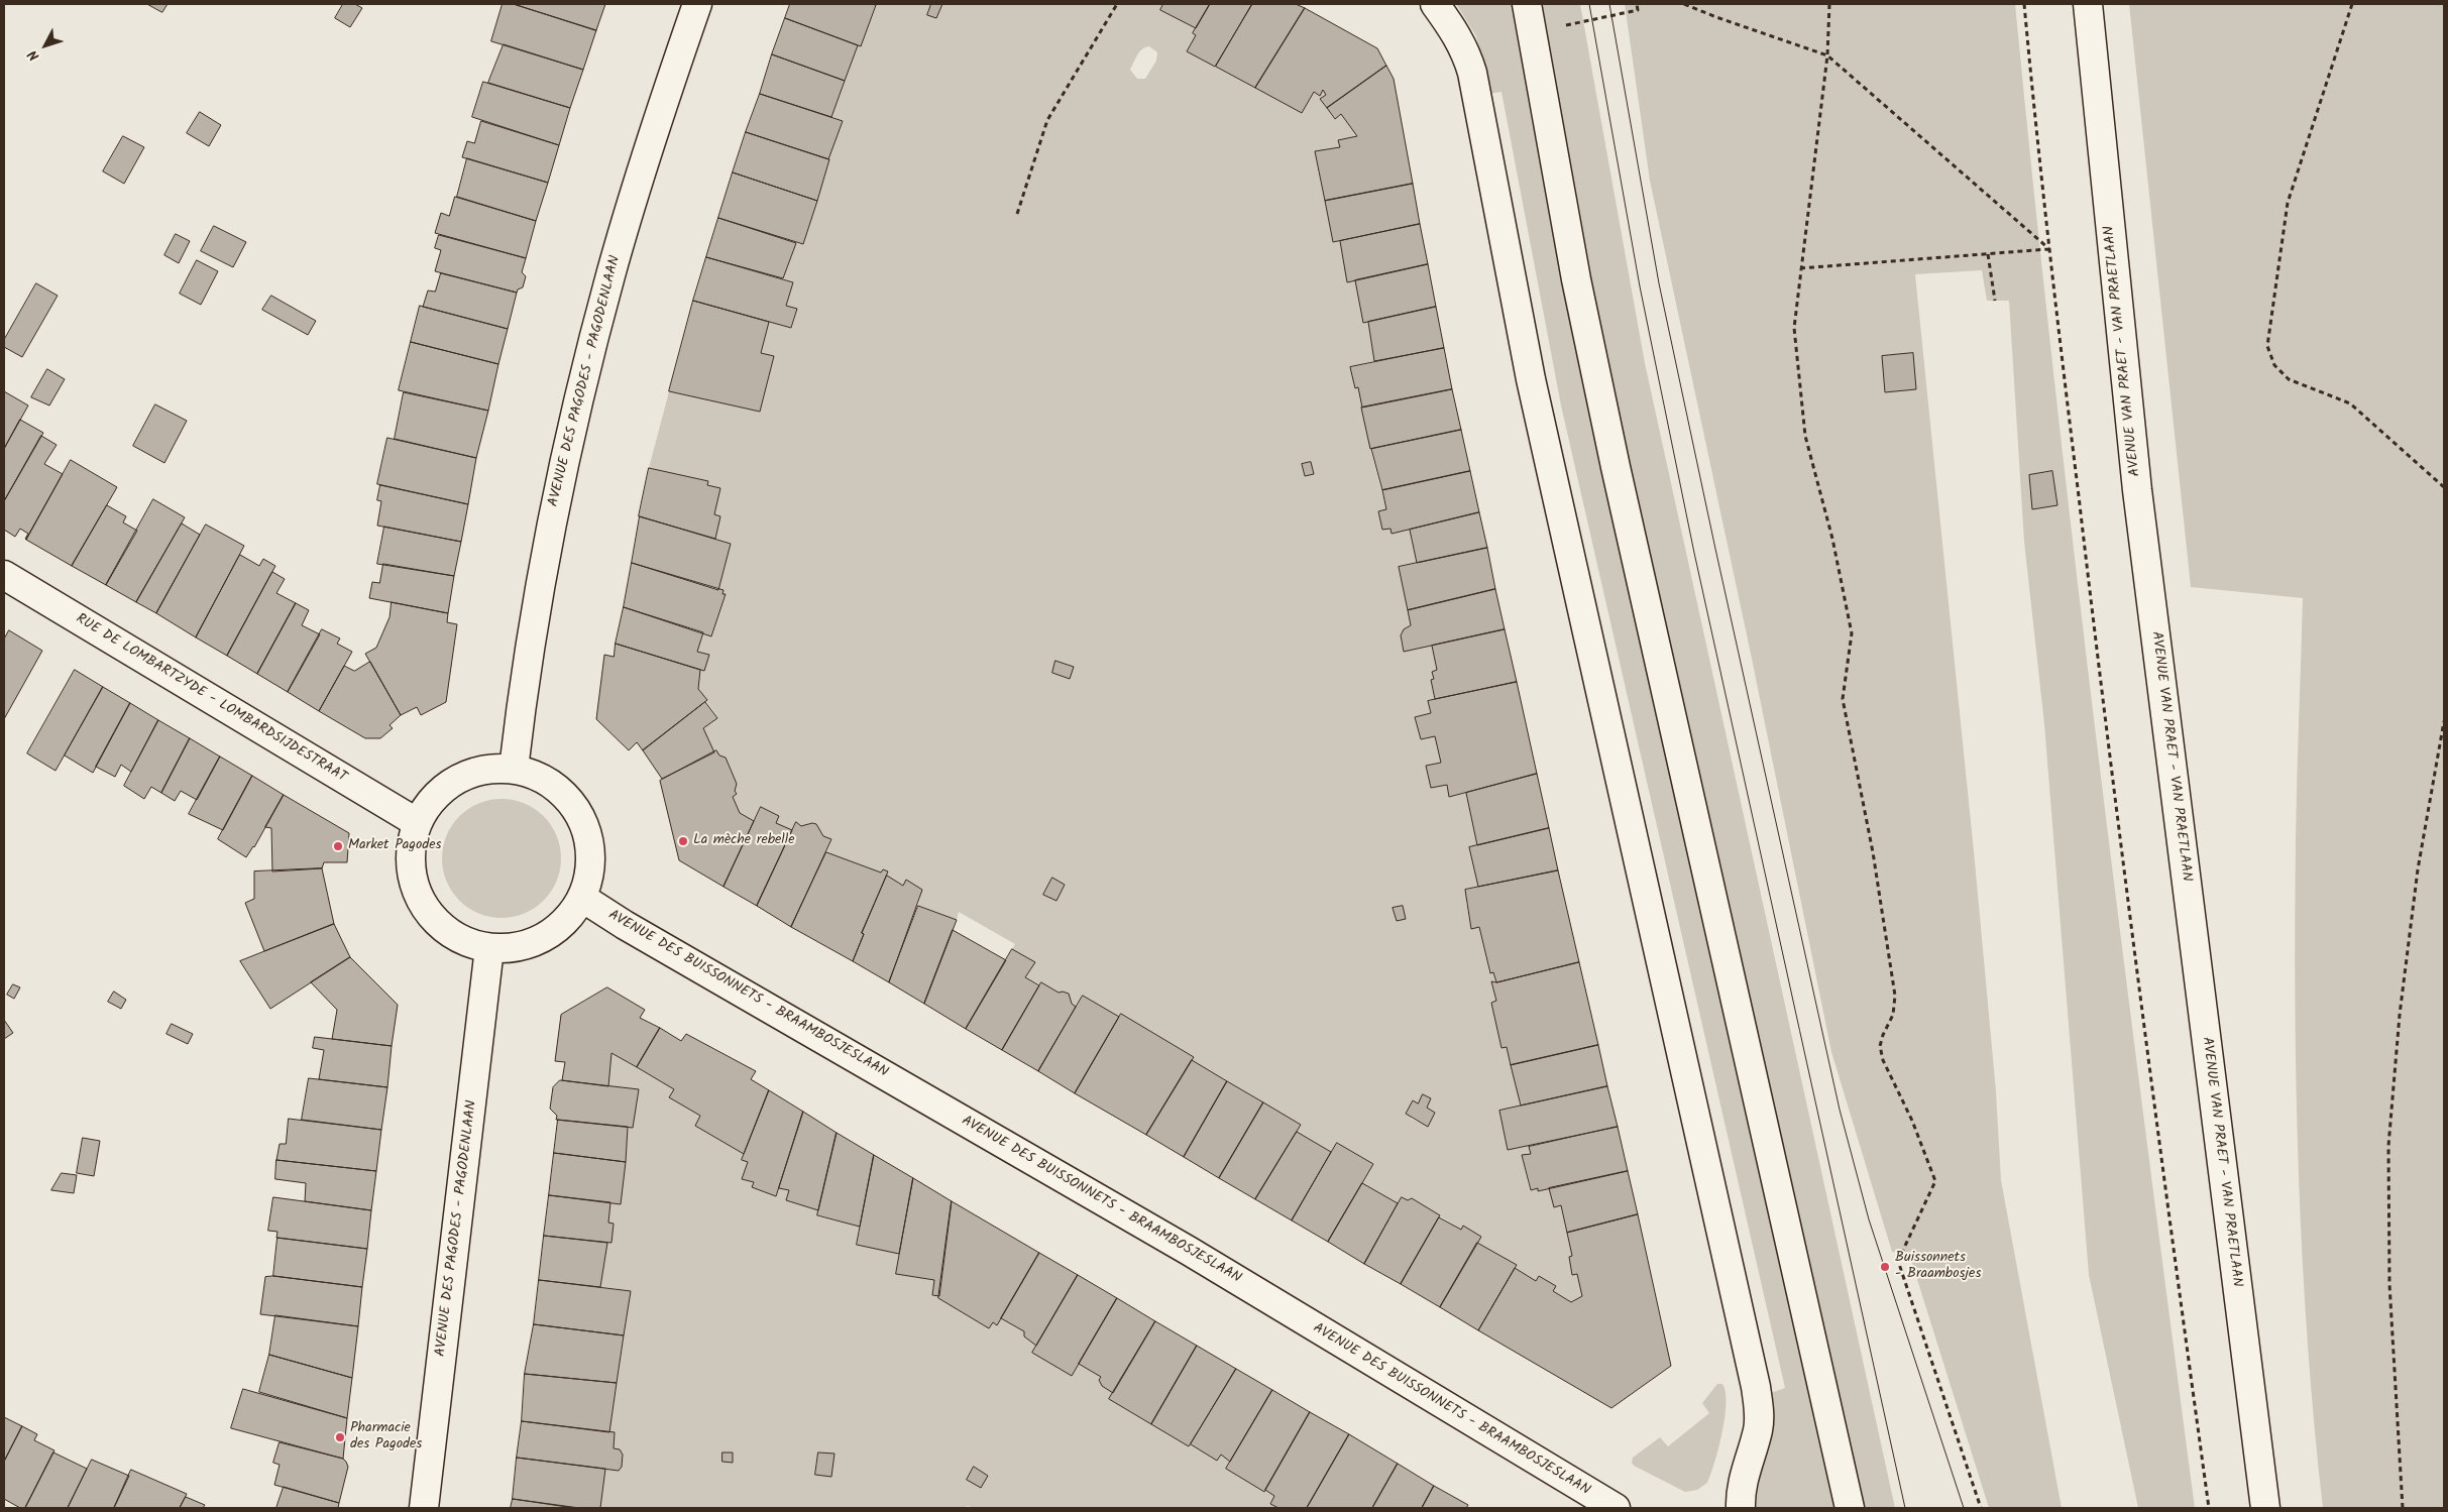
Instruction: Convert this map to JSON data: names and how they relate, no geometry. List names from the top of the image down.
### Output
{
  "streets": {
    "street": [
      "AVENUE VAN PRAET - VAN PRAETLAAN",
      "AVENUE DES PAGODES - PAGODENLAAN",
      "RUE DE LOMBARTZYDE - LOMBARDSIJDESTRAAT",
      "AVENUE DES BUISSONNETS - BRAAMBOSJESLAAN"
    ]
  },
  "places": [
    "La mèche rebelle",
    "Market Pagodes",
    "Buissonnets - Braambosjes",
    "Pharmacie des Pagodes"
  ],
  "north": "bottom left"
}
